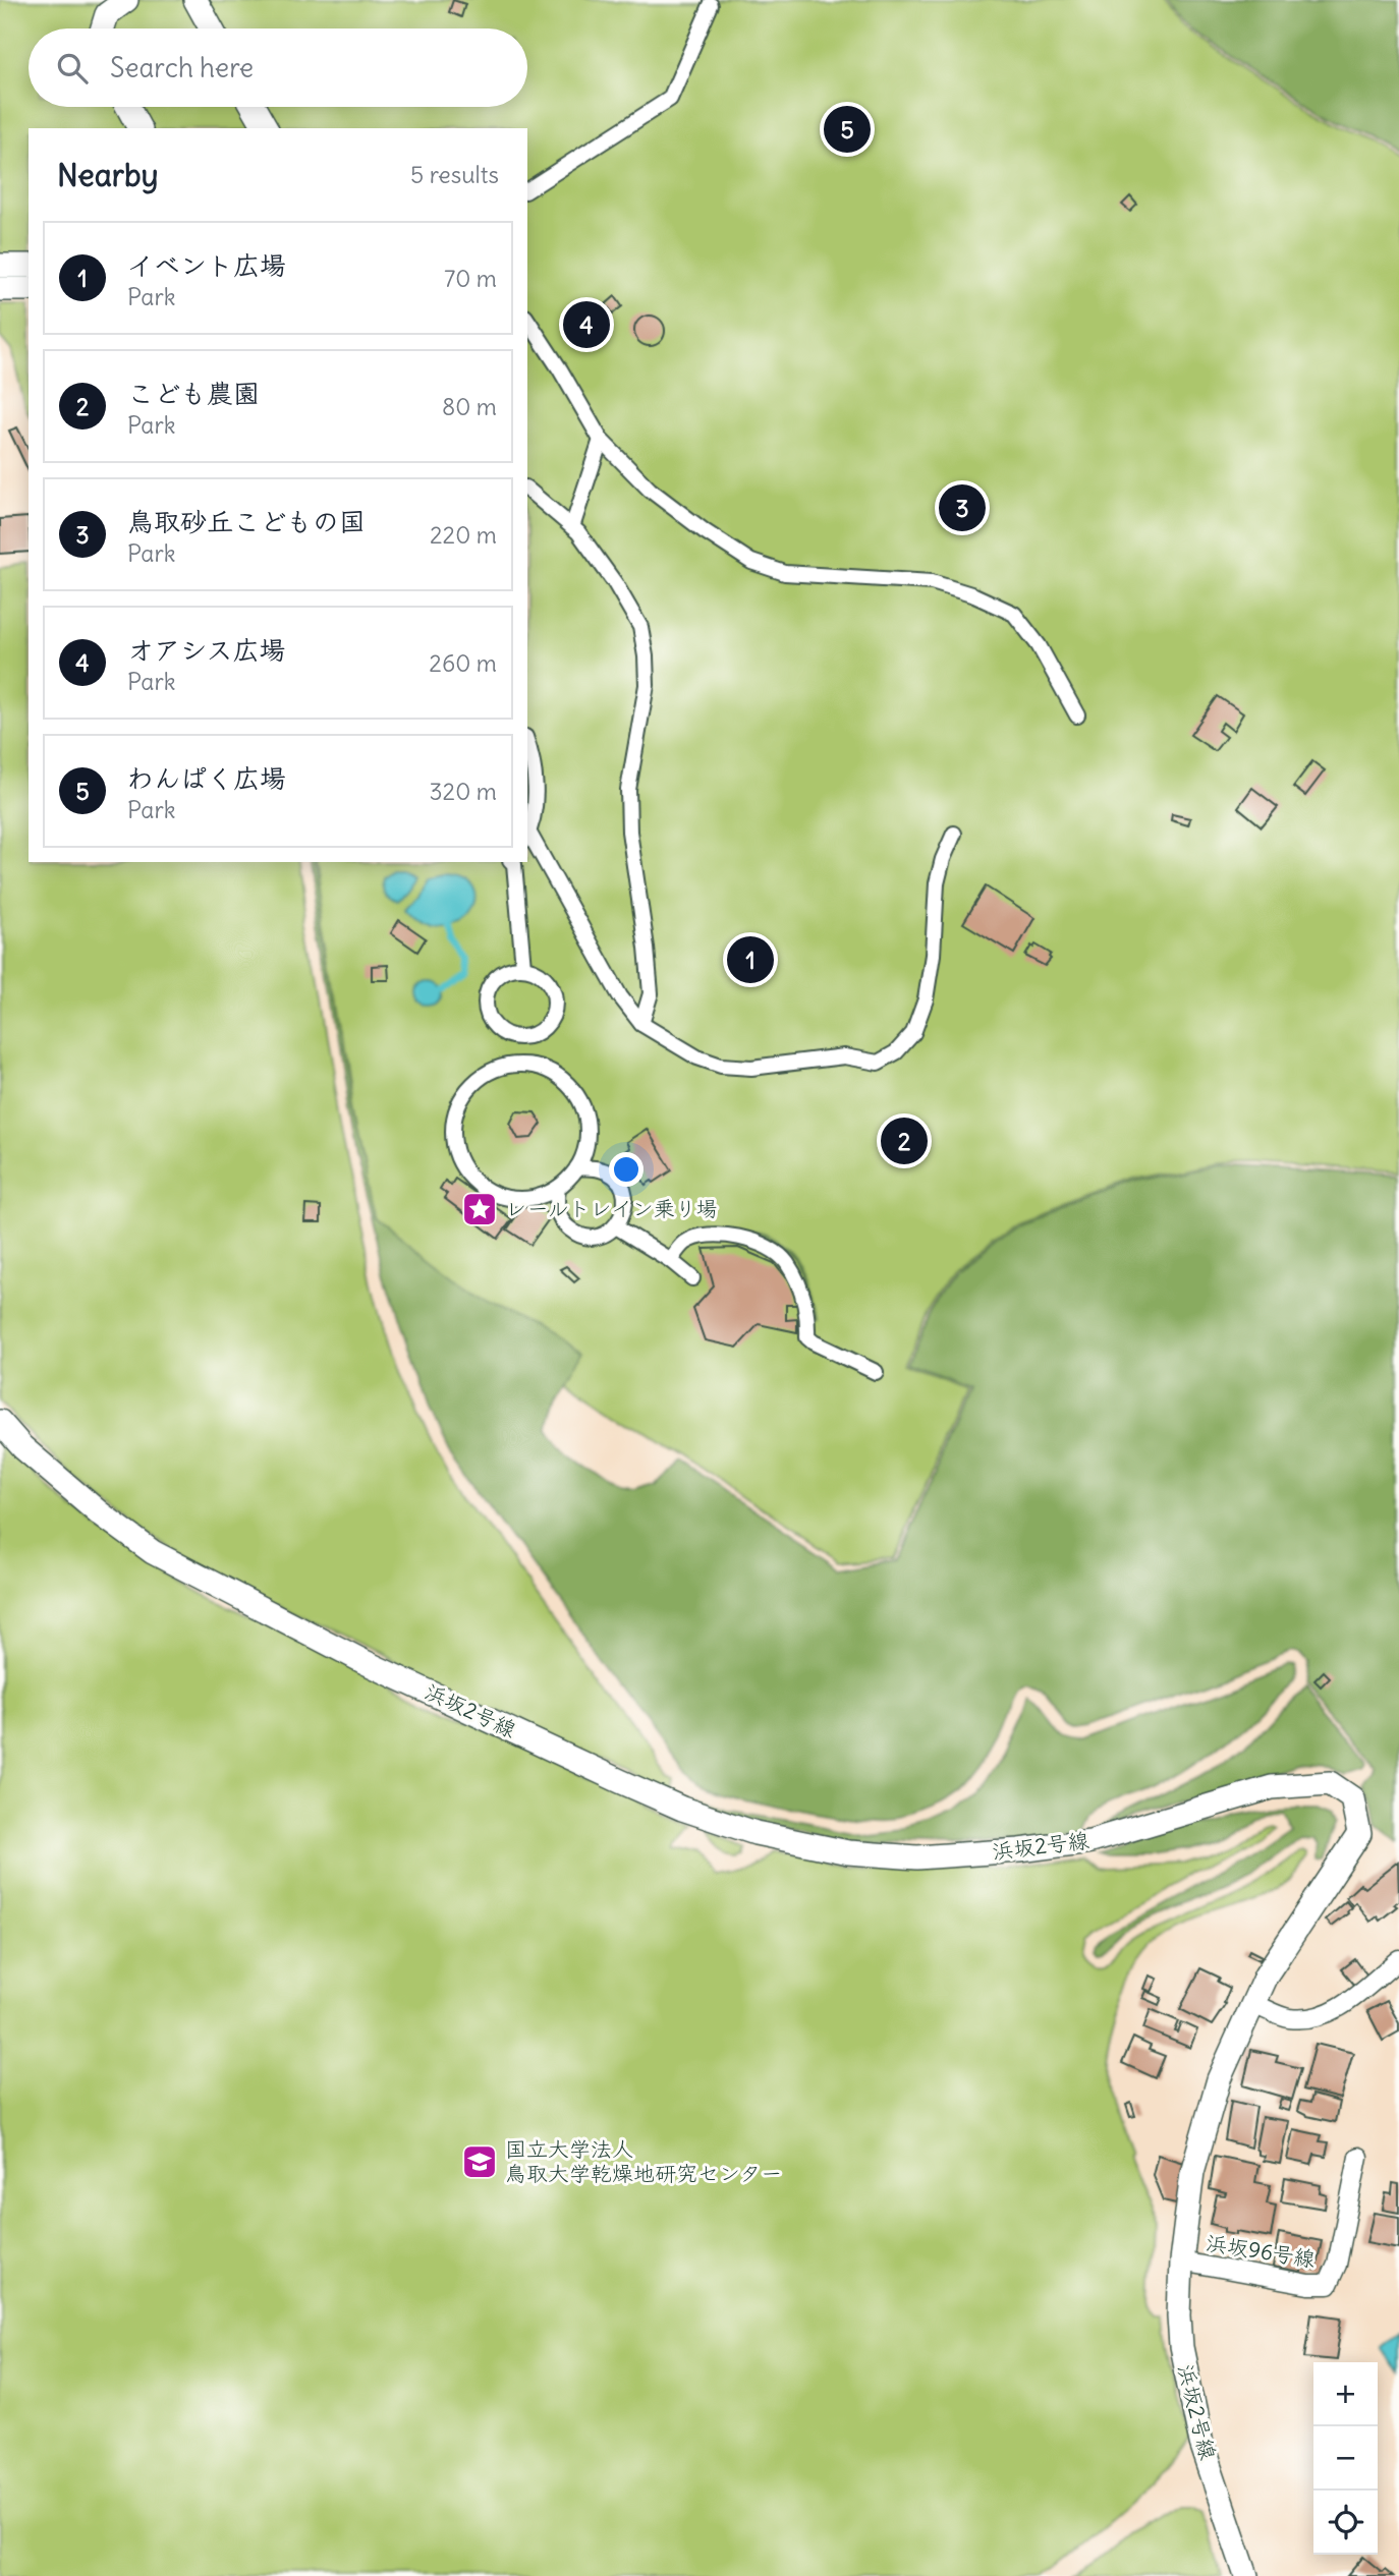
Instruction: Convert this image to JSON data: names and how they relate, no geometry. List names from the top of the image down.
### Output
{
  "streets": {
    "street": ["浜坂2号線", "浜坂96号線"]
  },
  "crossings": [
    ["浜坂2号線", "浜坂96号線"]
  ],
  "places": {
    "place": ["レールトレイン乗り場"],
    "school or university": ["国立大学法人 鳥取大学乾燥地研究センター"]
  },
  "page": {
    "search": "Search here",
    "pins": [
      "5",
      "4",
      "3",
      "1",
      "2"
    ],
    "heading": ["Nearby", "5 results"],
    "list": [
      {
        "mark": "1",
        "name": "イベント広場",
        "note": "Park",
        "value": "70 m"
      },
      {
        "mark": "2",
        "name": "こども農園",
        "note": "Park",
        "value": "80 m"
      },
      {
        "mark": "3",
        "name": "鳥取砂丘こどもの国",
        "note": "Park",
        "value": "220 m"
      },
      {
        "mark": "4",
        "name": "オアシス広場",
        "note": "Park",
        "value": "260 m"
      },
      {
        "mark": "5",
        "name": "わんぱく広場",
        "note": "Park",
        "value": "320 m"
      }
    ],
    "map_buttons": ["+", "−"]
  }
}
